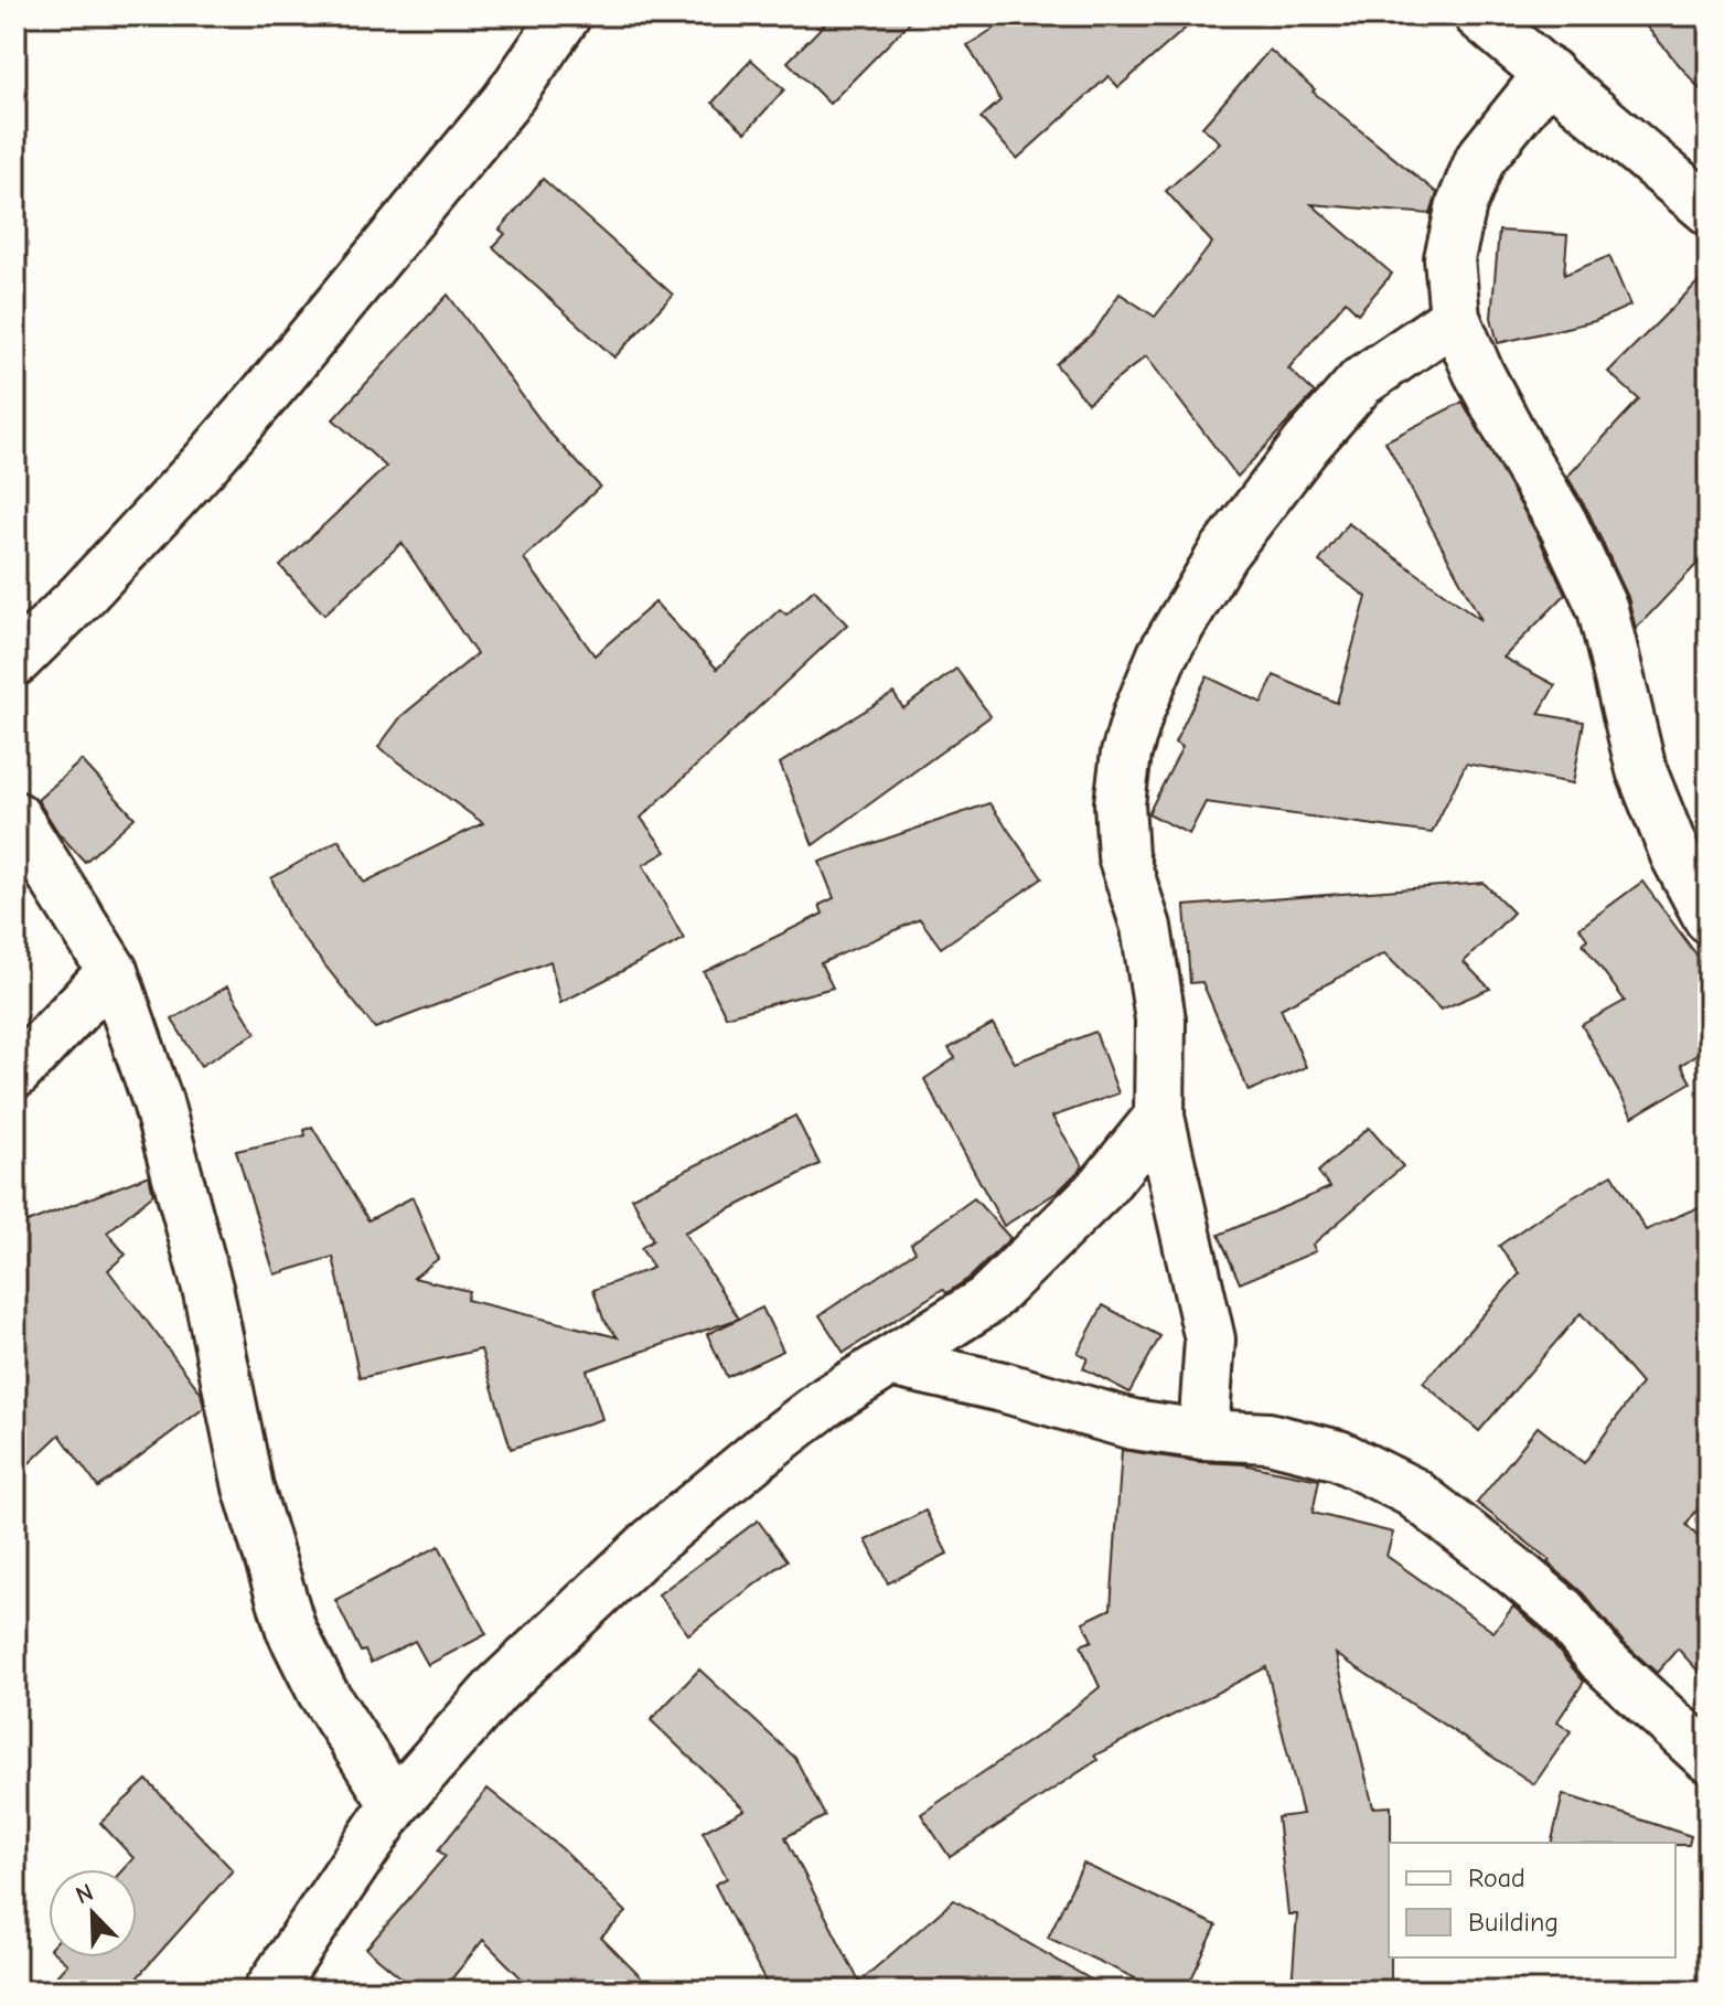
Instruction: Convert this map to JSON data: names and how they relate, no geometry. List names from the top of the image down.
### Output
{
  "legend": ["Road", "Building"],
  "north": "top left"
}
